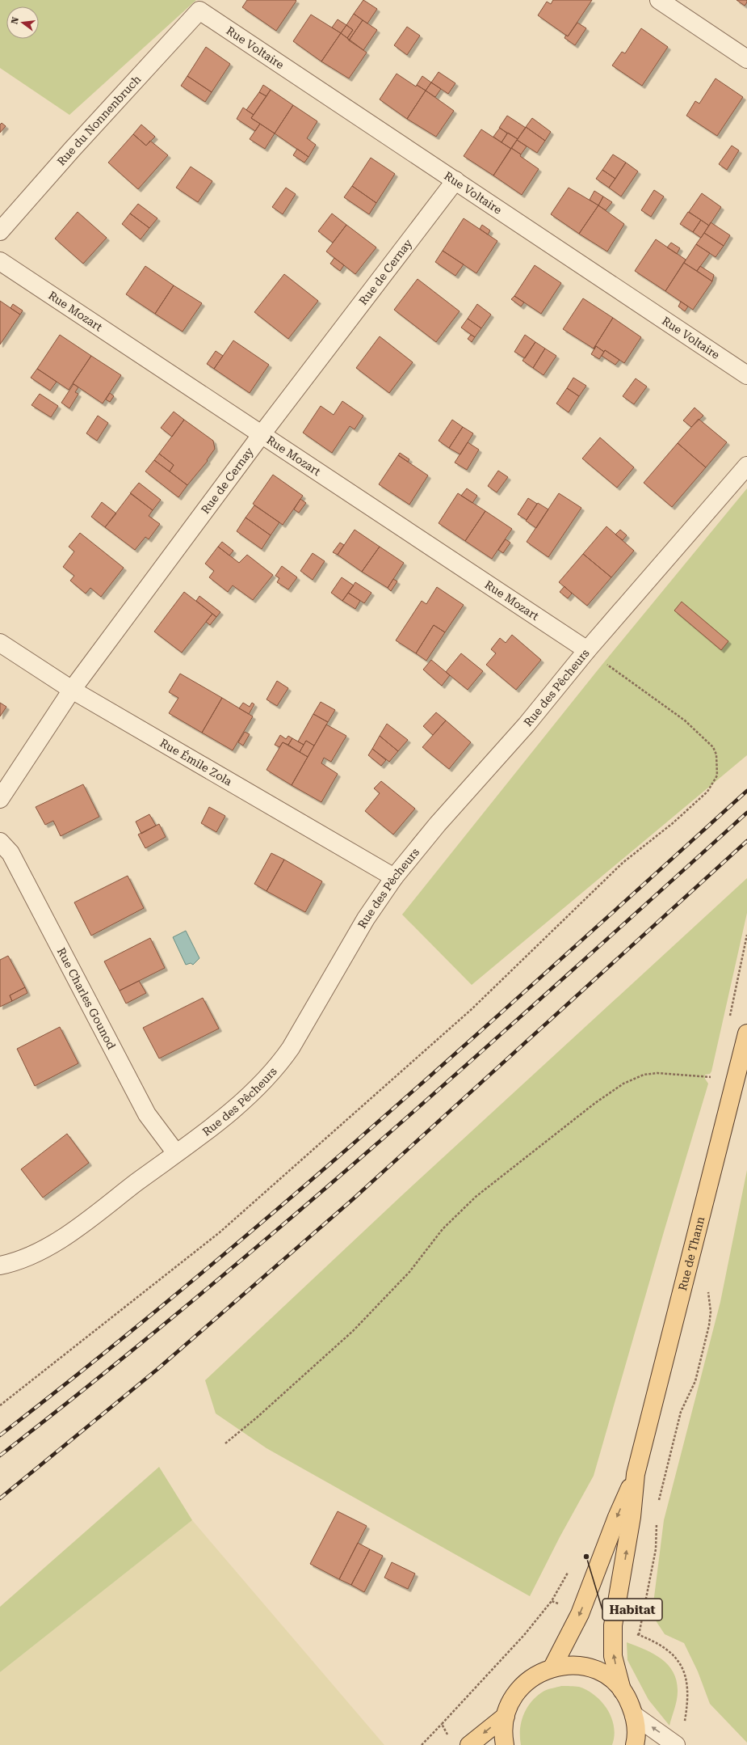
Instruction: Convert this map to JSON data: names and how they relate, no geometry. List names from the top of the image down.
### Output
{
  "streets": {
    "main road": ["Rue de Thann"],
    "street": [
      "Rue Voltaire",
      "Rue du Nonnenbruch",
      "Rue de Cernay",
      "Rue Mozart",
      "Rue des Pêcheurs",
      "Rue Émile Zola",
      "Rue Charles Gounod"
    ]
  },
  "crossings": [
    ["Rue Voltaire", "Rue du Nonnenbruch"],
    ["Rue Voltaire", "Rue de Cernay"],
    ["Rue de Cernay", "Rue Mozart"],
    ["Rue de Cernay", "Rue Émile Zola"],
    ["Rue Mozart", "Rue des Pêcheurs"],
    ["Rue des Pêcheurs", "Rue Émile Zola"],
    ["Rue des Pêcheurs", "Rue Charles Gounod"]
  ],
  "places": ["Habitat"],
  "north": "left"
}
